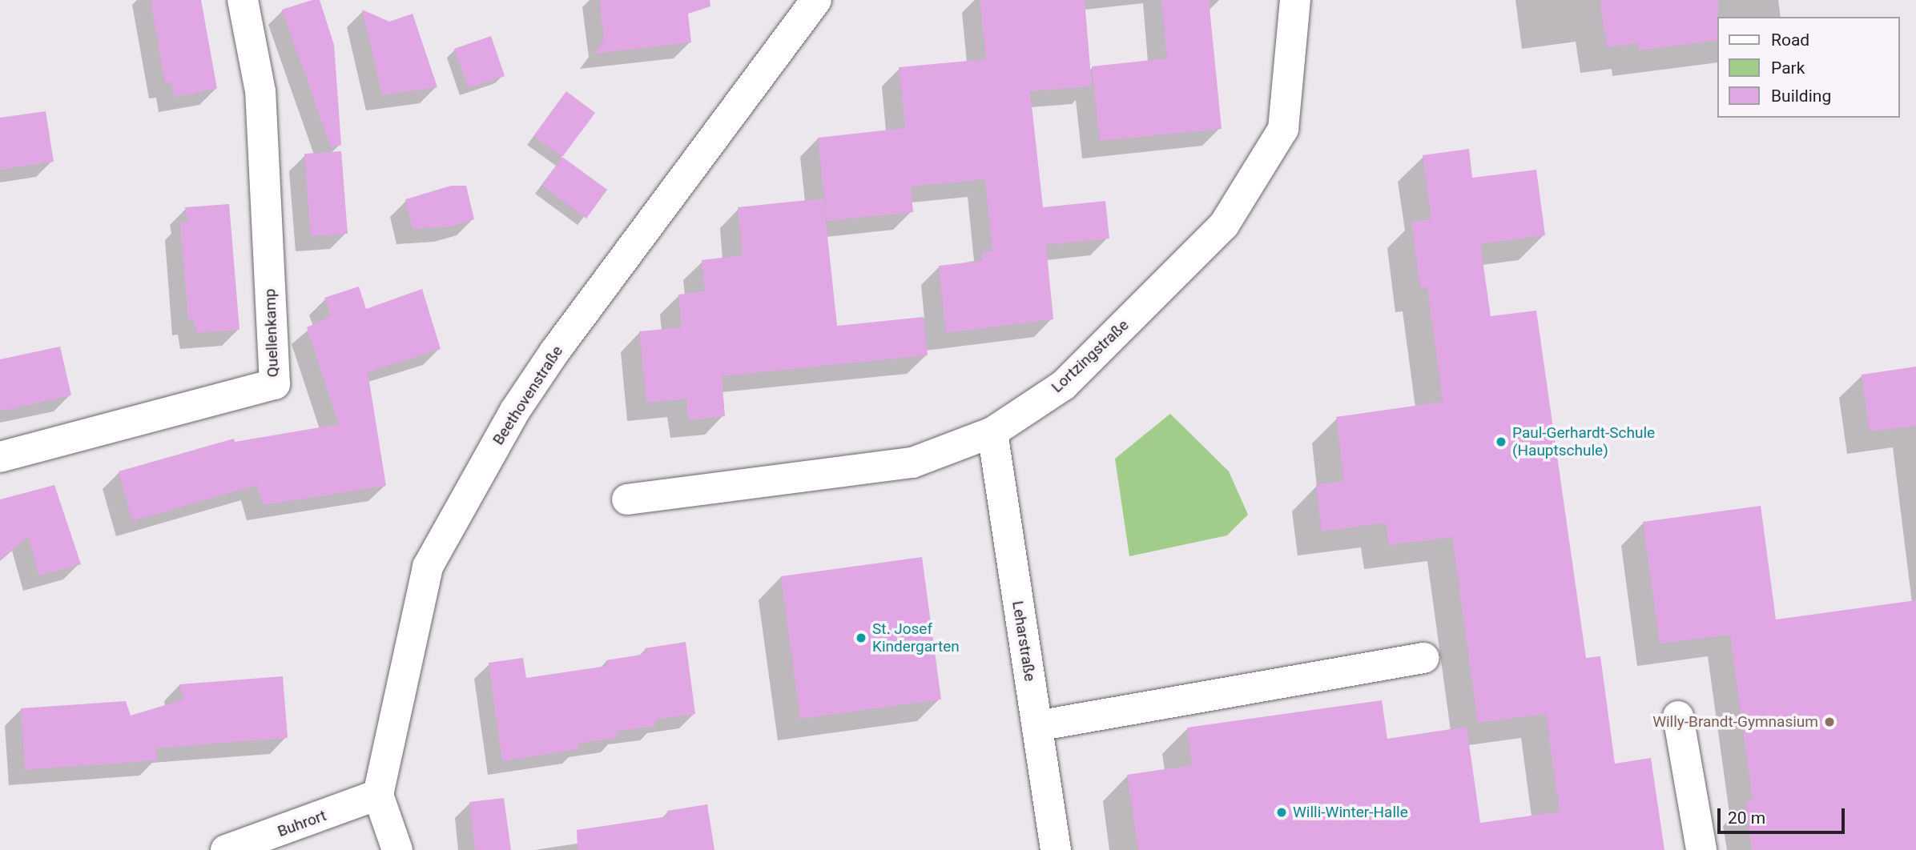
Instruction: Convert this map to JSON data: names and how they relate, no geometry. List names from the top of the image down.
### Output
{
  "streets": {
    "street": [
      "Quellenkamp",
      "Lortzingstraße",
      "Beethovenstraße",
      "Leharstraße",
      "Buhrort"
    ]
  },
  "crossings": [
    ["Lortzingstraße", "Leharstraße"],
    ["Beethovenstraße", "Buhrort"]
  ],
  "places": [
    "Paul-Gerhardt-Schule (Hauptschule)",
    "St. Josef Kindergarten",
    "Willy-Brandt-Gymnasium",
    "Willi-Winter-Halle"
  ],
  "legend": ["Road", "Park", "Building"],
  "scale_bar": "20 m"
}
